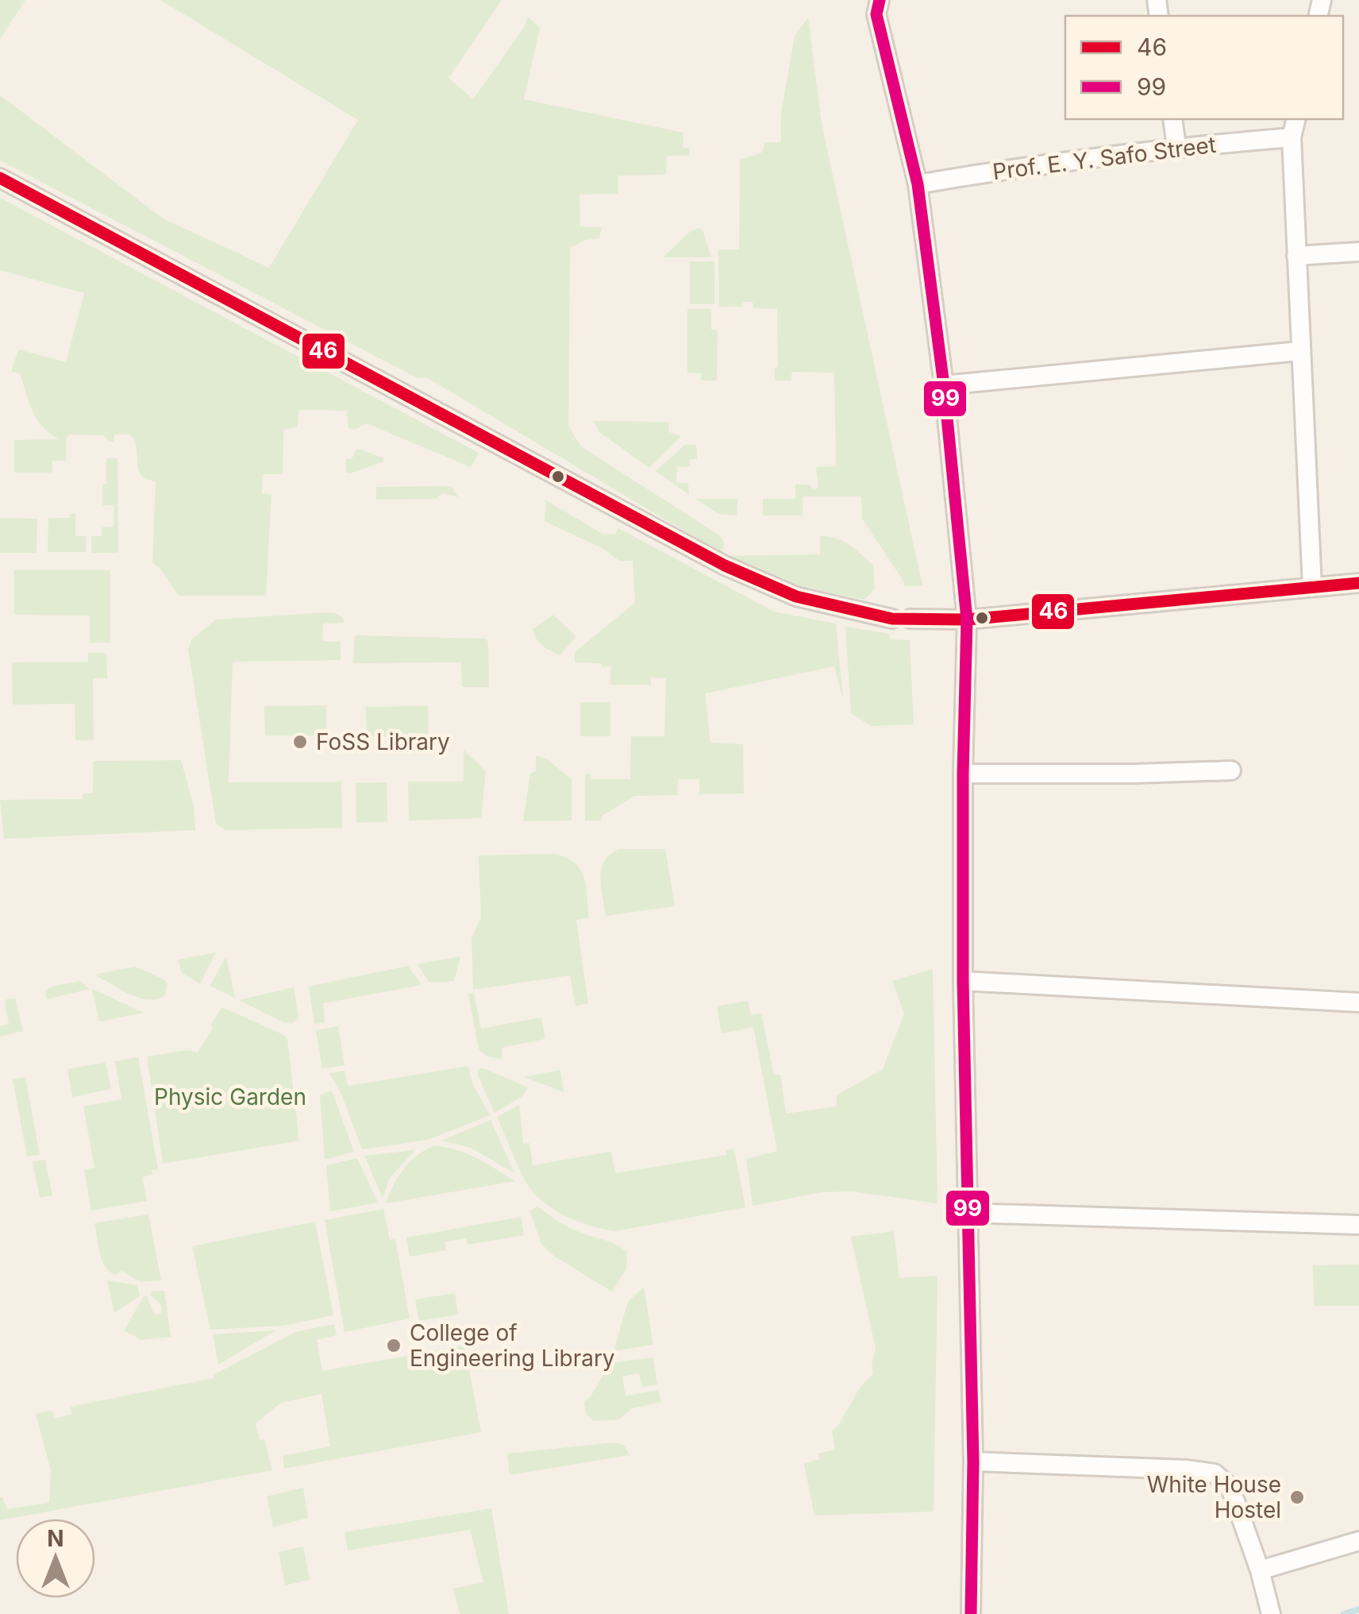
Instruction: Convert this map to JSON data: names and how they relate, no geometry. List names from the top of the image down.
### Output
{
  "streets": {
    "street": ["Prof. E. Y. Safo Street"]
  },
  "parks": ["Physic Garden"],
  "places": ["FoSS Library", "College of Engineering Library", "White House Hostel"],
  "lines": ["transit line 99", "transit line 46"],
  "legend": ["46", "99"],
  "north": "top"
}
